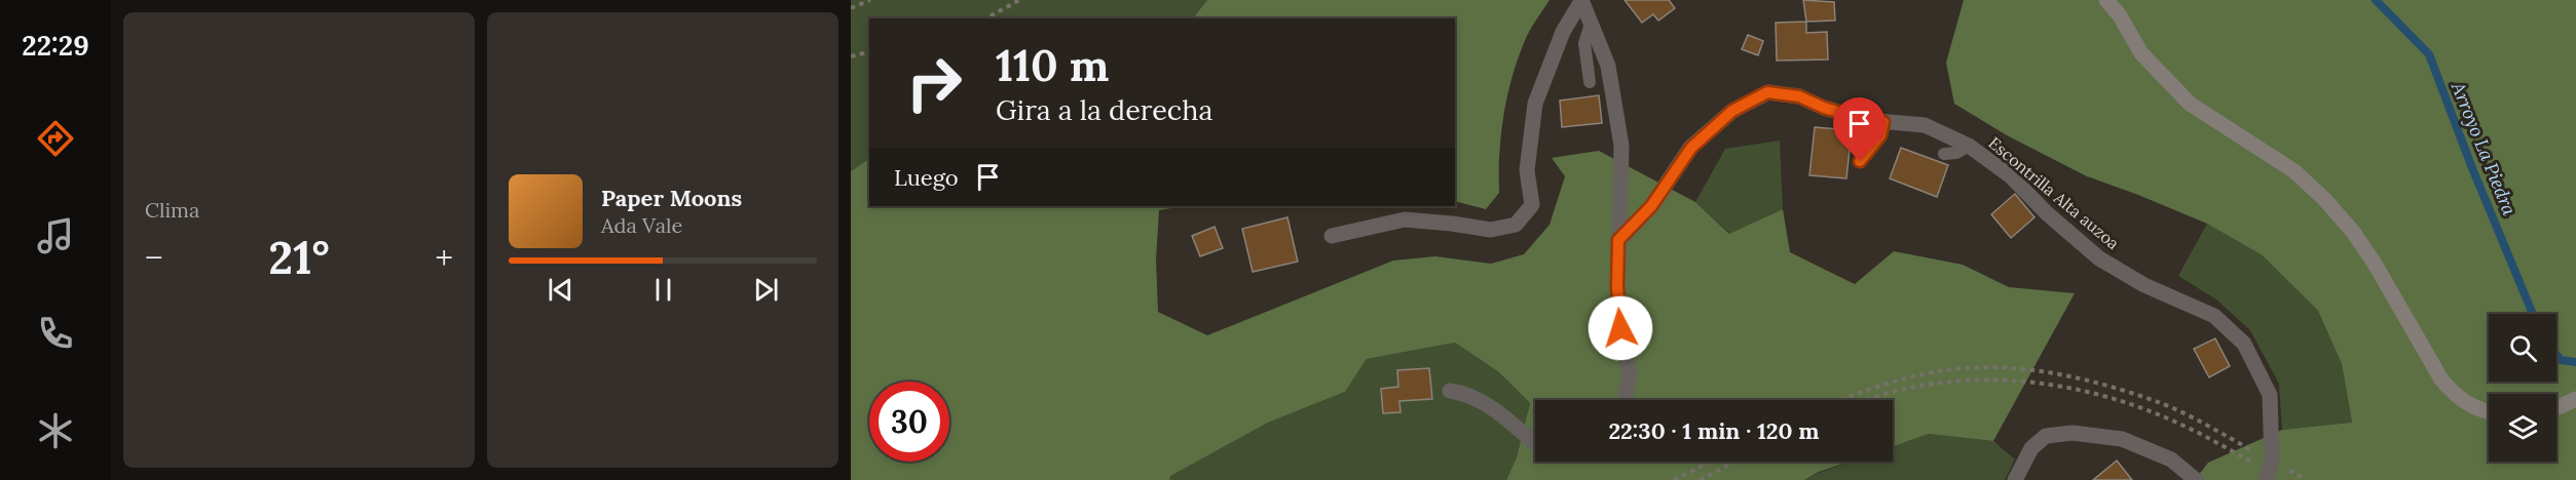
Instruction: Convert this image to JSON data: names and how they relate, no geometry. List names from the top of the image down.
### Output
{
  "streets": {
    "street": ["Escontrilla Alta auzoa"]
  },
  "water": ["Arroyo La Piedra"],
  "page": {
    "tabs": "22:29",
    "tile": "Clima",
    "turn": ["110 m", "Gira a la derecha"],
    "then": "Luego",
    "song": ["Paper Moons", "Ada Vale"],
    "heat": ["−", "21°", "+"],
    "limit": "30",
    "trip": "22:30 · 1 min · 120 m"
  }
}
